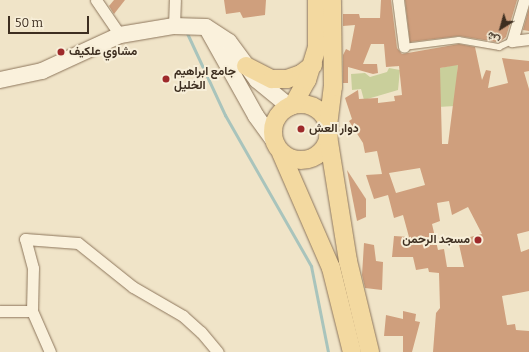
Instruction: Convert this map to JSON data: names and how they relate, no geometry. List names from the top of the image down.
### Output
{
  "places": [
    "مشاوي علكيف",
    "جامع ابراهيم الخليل",
    "دوار العش",
    "مسجد الرحمن"
  ],
  "scale_bar": "50 m",
  "north": "bottom left"
}
